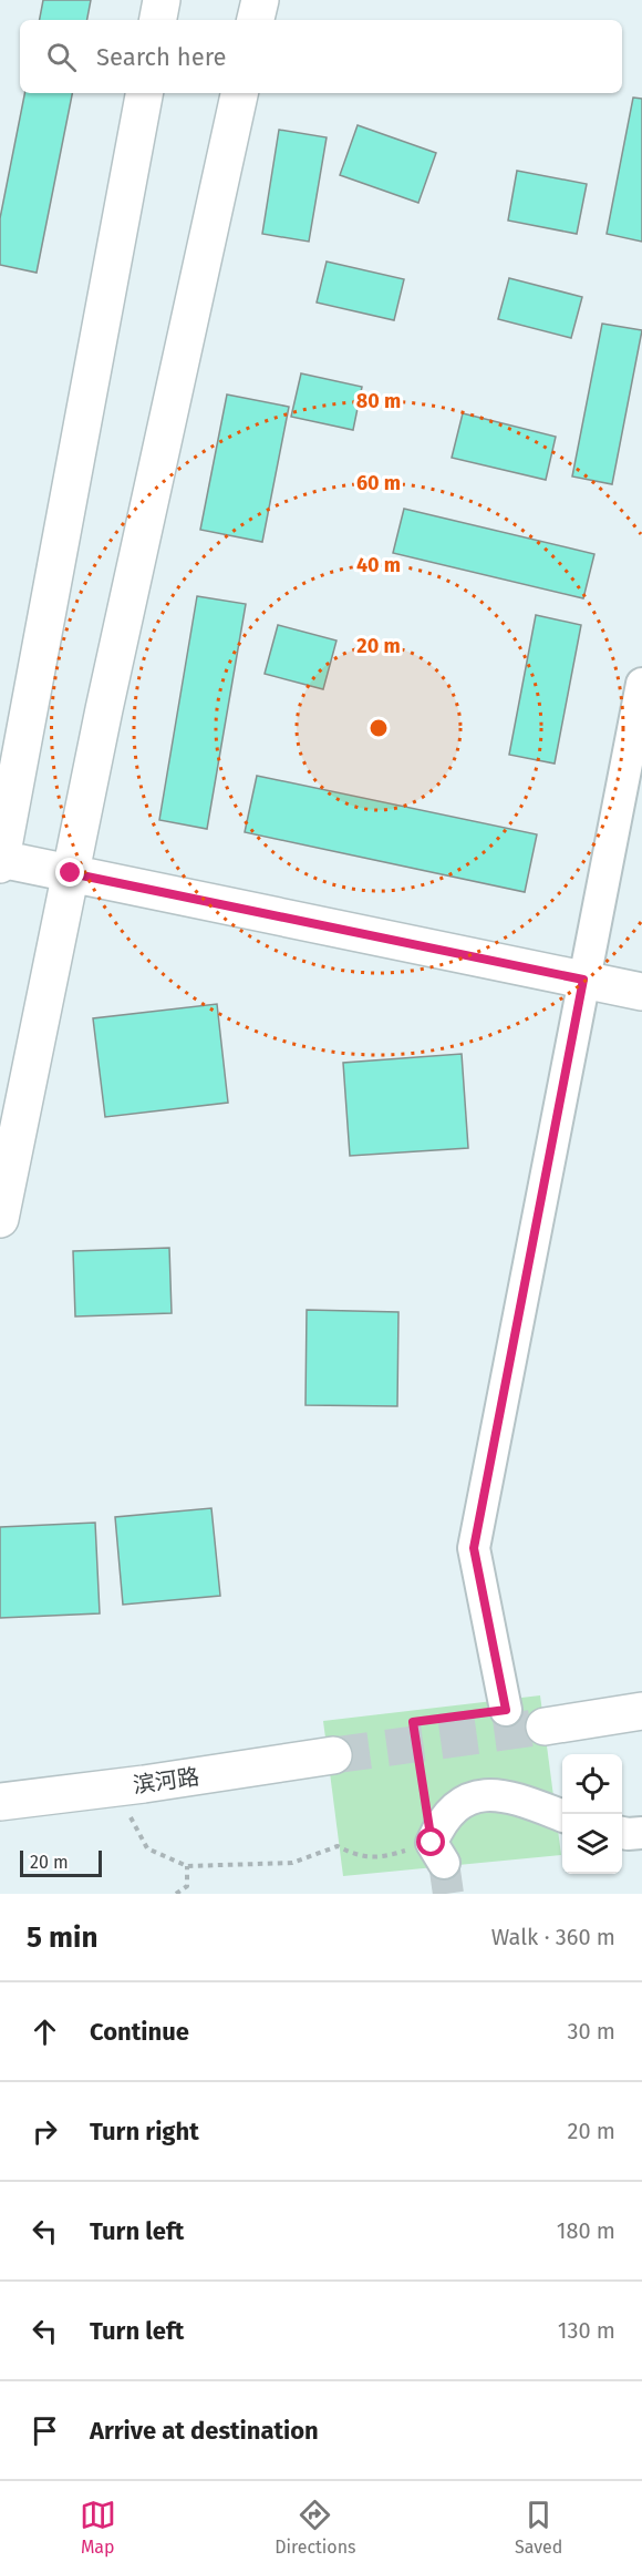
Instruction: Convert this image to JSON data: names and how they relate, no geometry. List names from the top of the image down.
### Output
{
  "streets": {
    "street": ["滨河路"]
  },
  "scale_bar": "20 m",
  "page": {
    "search": "Search here",
    "scale": "20 m",
    "heading": ["5 min", "Walk · 360 m"],
    "list": [
      ["Continue", "30 m"],
      ["Turn right", "20 m"],
      ["Turn left", "180 m"],
      ["Turn left", "130 m"],
      "Arrive at destination"
    ],
    "nav": ["Map", "Directions", "Saved"]
  },
  "rings": [
    "80 m",
    "60 m",
    "40 m",
    "20 m"
  ]
}
